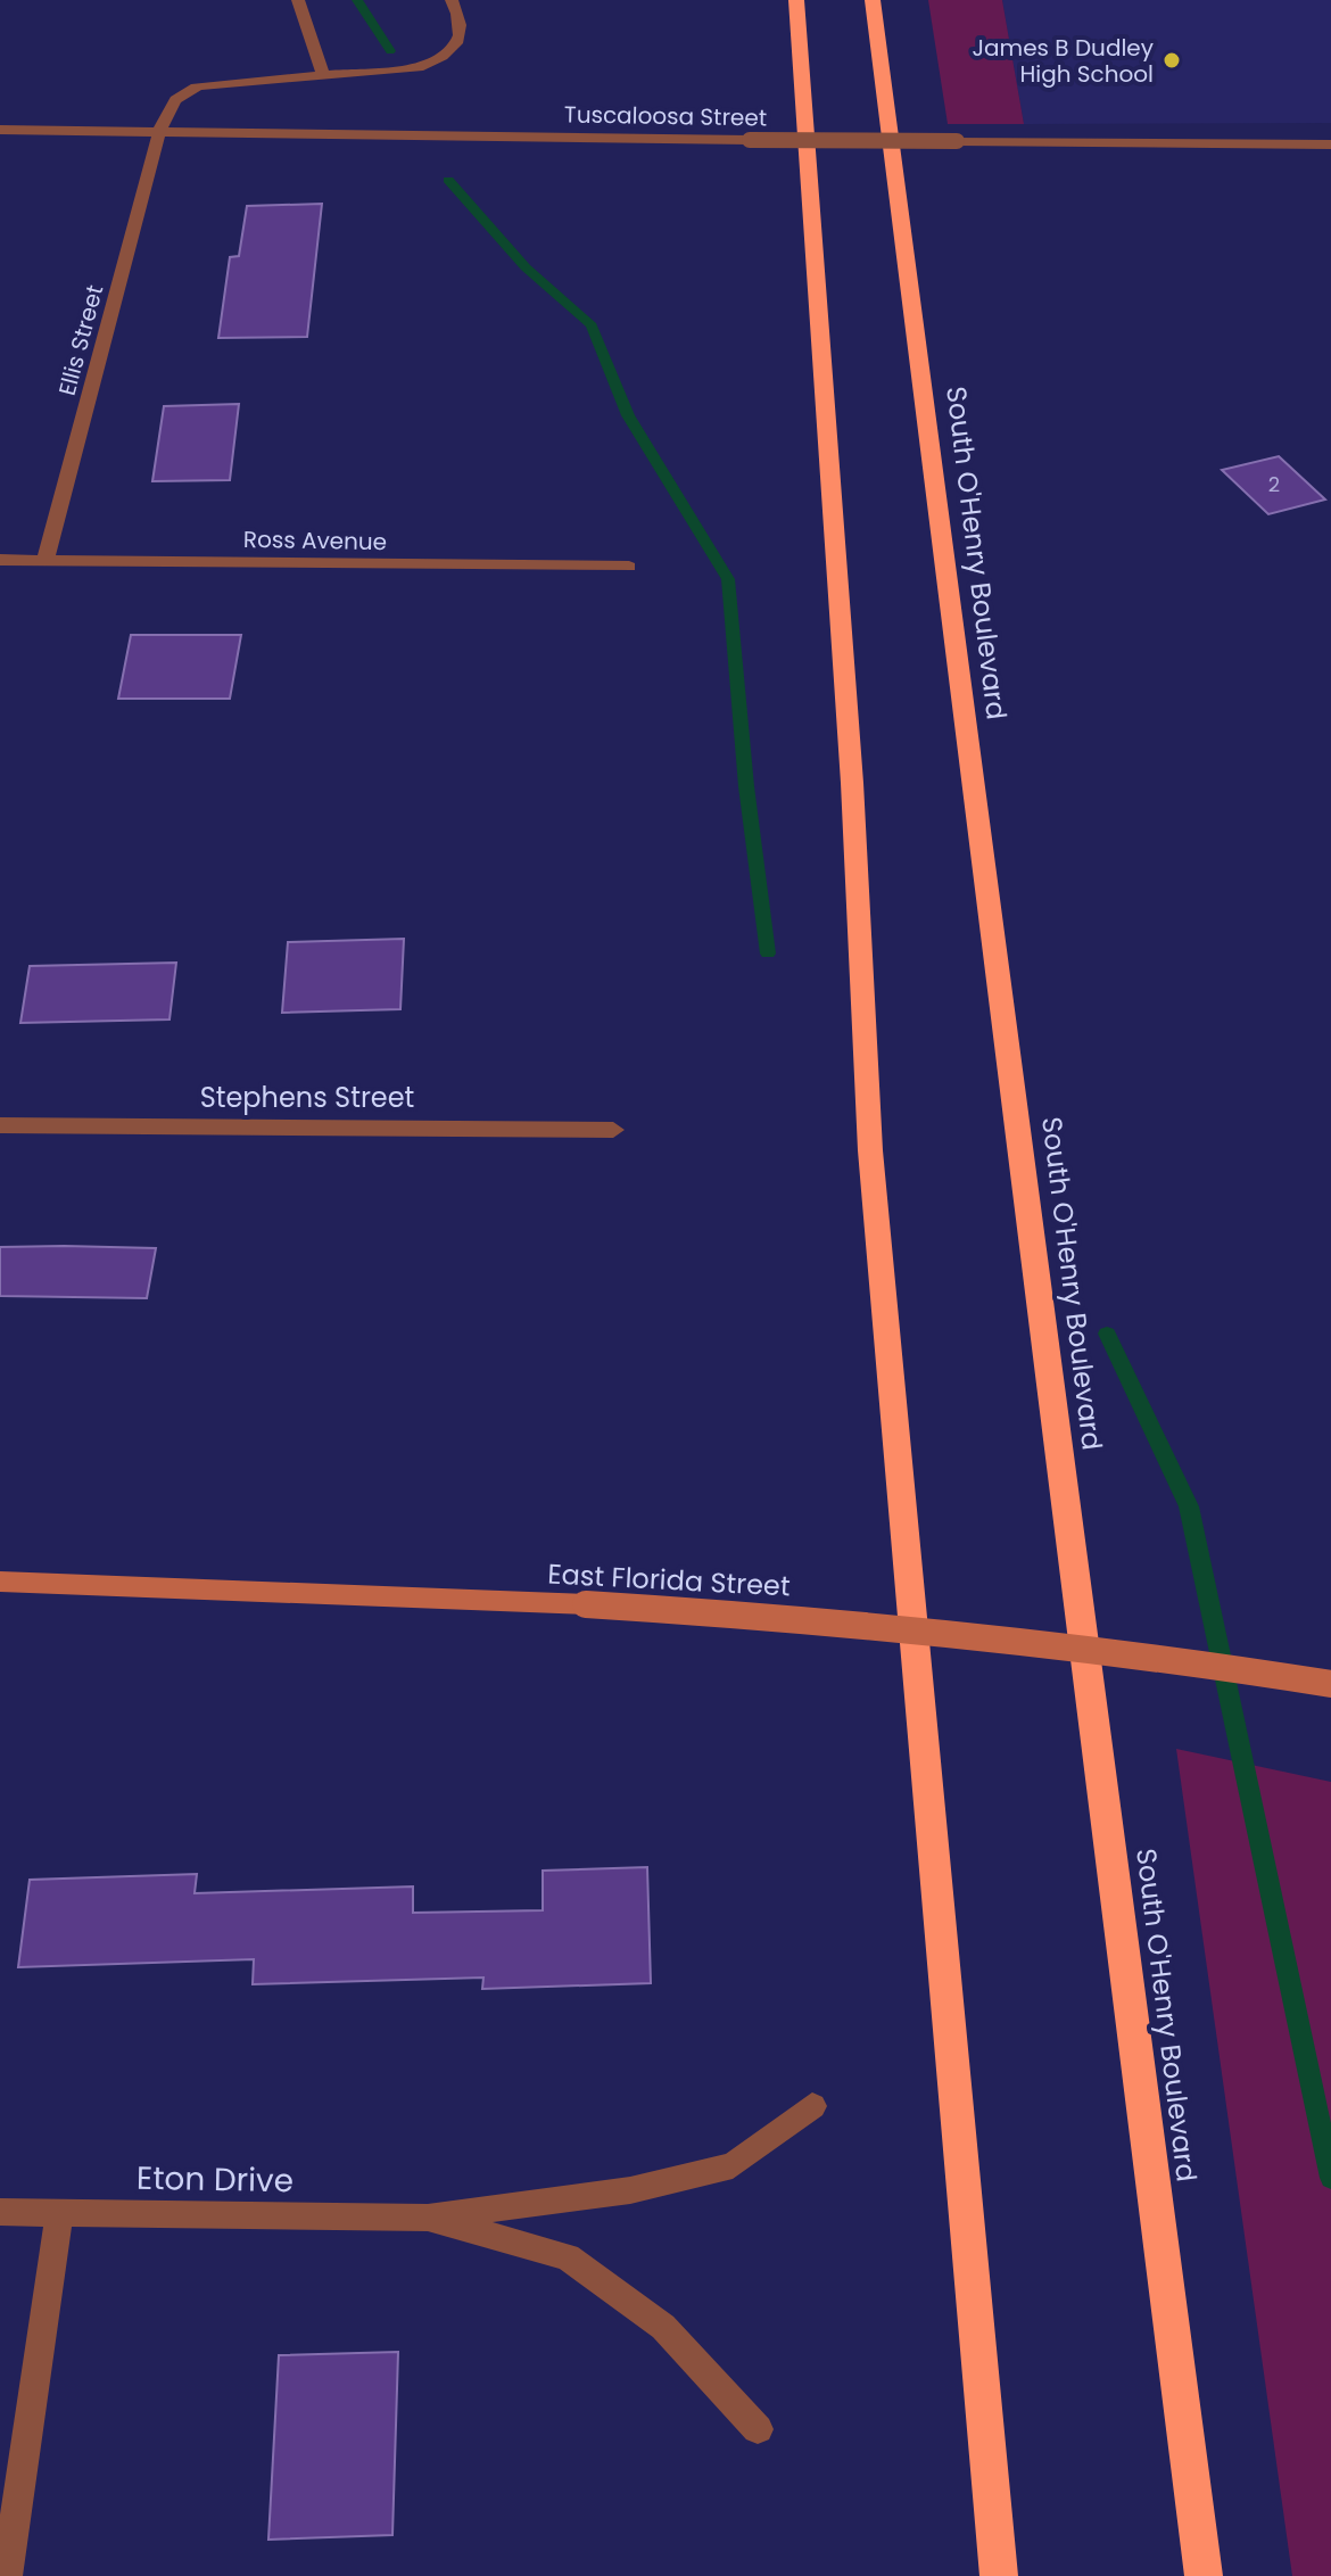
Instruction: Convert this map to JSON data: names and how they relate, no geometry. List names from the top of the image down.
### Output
{
  "streets": {
    "highway": ["South O'Henry Boulevard"],
    "main road": ["East Florida Street"],
    "street": [
      "Tuscaloosa Street",
      "Ellis Street",
      "Ross Avenue",
      "Stephens Street",
      "Eton Drive"
    ]
  },
  "crossings": [
    ["Tuscaloosa Street", "Ellis Street"],
    ["Ellis Street", "Ross Avenue"]
  ],
  "places": ["James B Dudley High School"],
  "house_numbers": ["2"]
}
